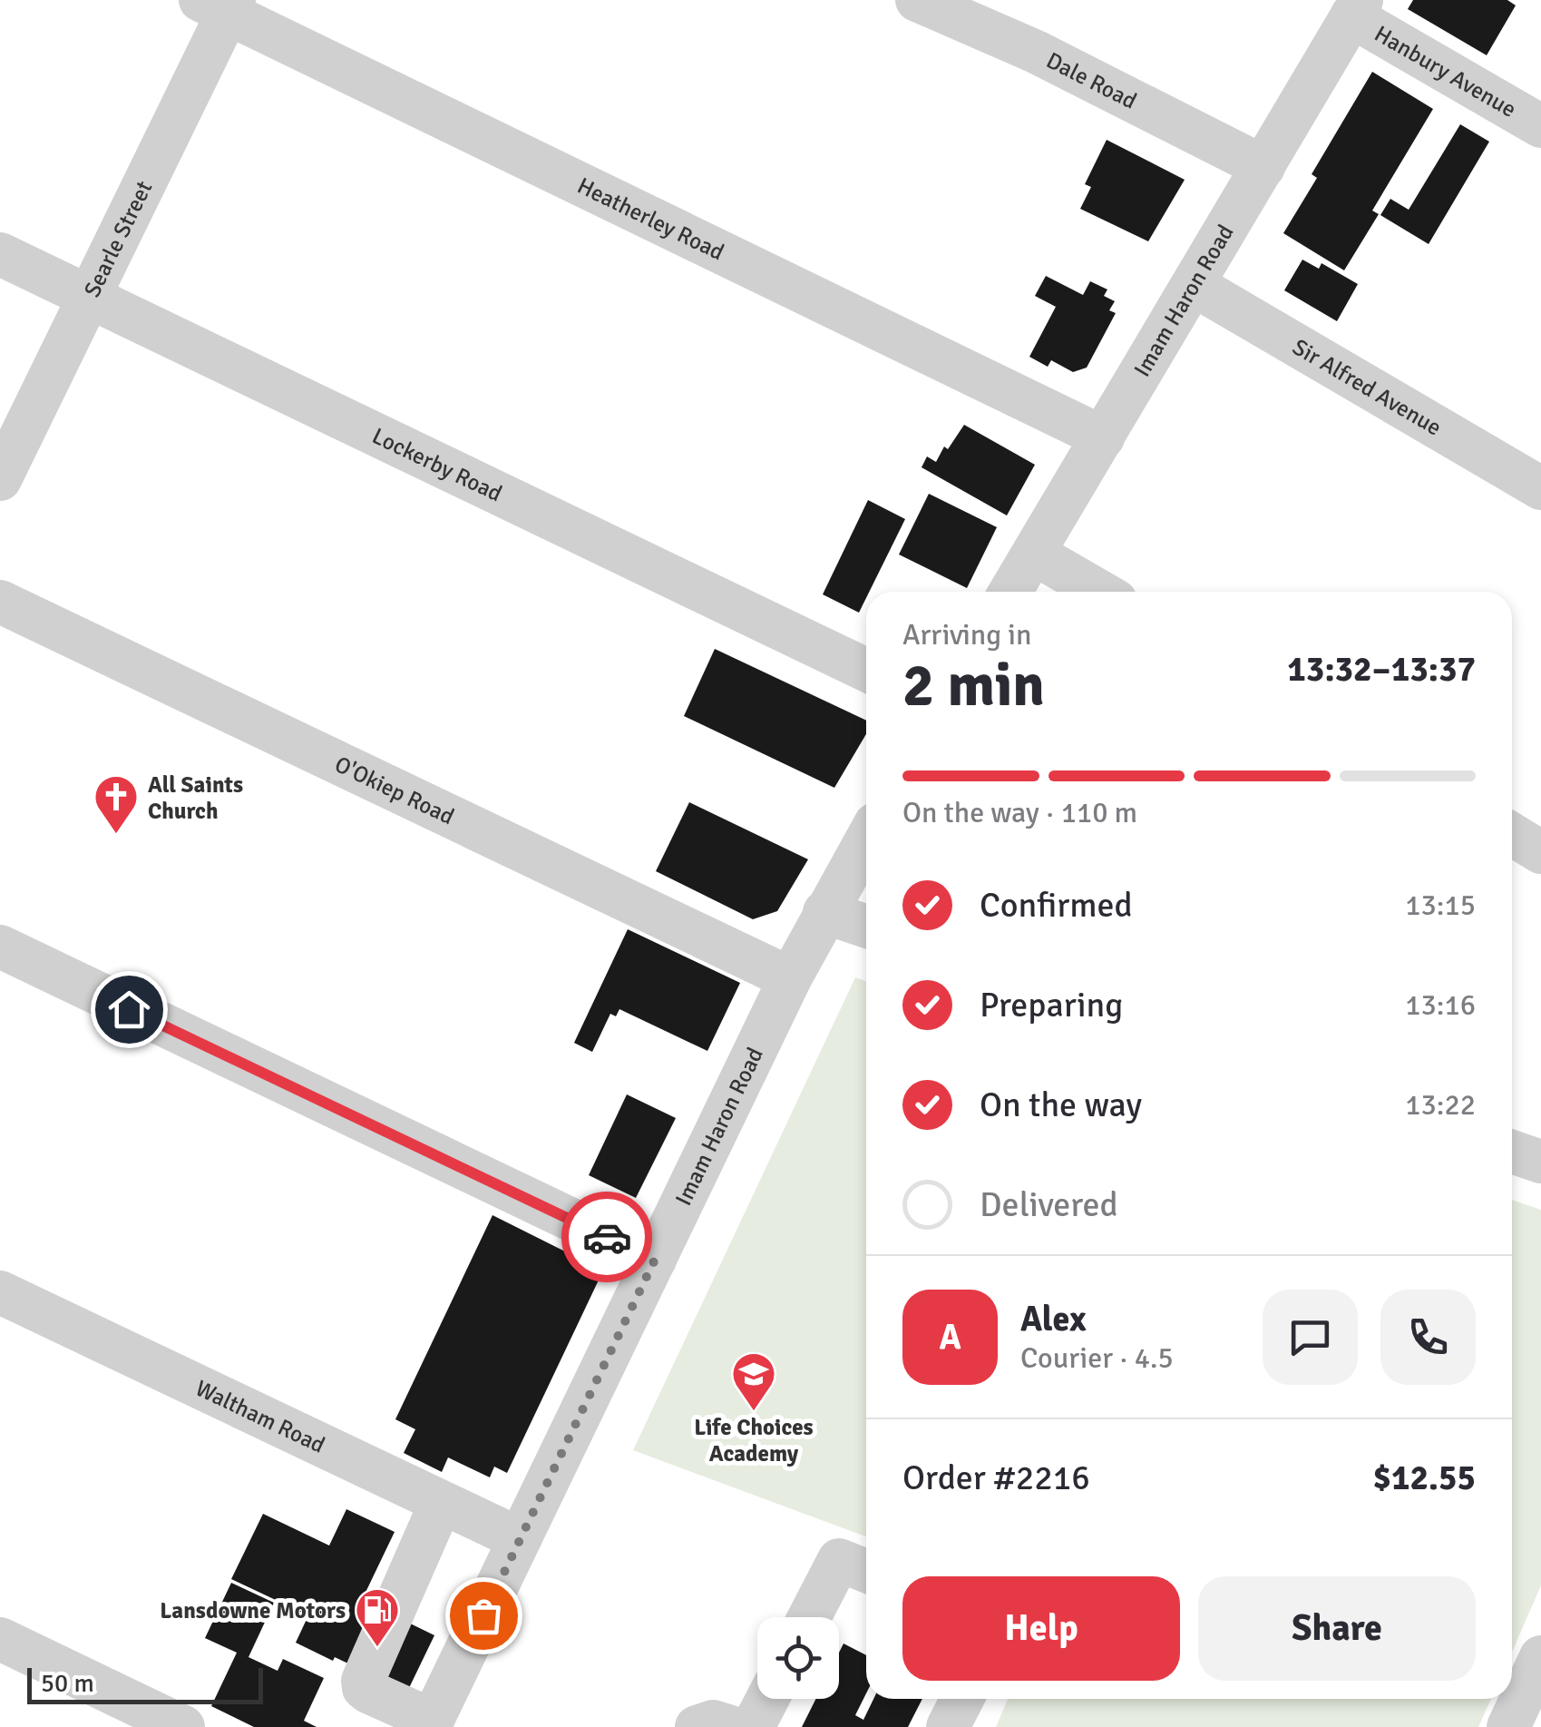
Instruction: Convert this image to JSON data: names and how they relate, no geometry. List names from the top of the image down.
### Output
{
  "streets": {
    "street": [
      "Hanbury Avenue",
      "Dale Road",
      "Heatherley Road",
      "Searle Street",
      "Imam Haron Road",
      "Sir Alfred Avenue",
      "Lockerby Road",
      "O'Okiep Road",
      "Waltham Road"
    ]
  },
  "crossings": [
    ["Hanbury Avenue", "Imam Haron Road"],
    ["Dale Road", "Imam Haron Road"],
    ["Heatherley Road", "Searle Street"],
    ["Heatherley Road", "Imam Haron Road"],
    ["Searle Street", "Lockerby Road"],
    ["Imam Haron Road", "Sir Alfred Avenue"],
    ["Imam Haron Road", "O'Okiep Road"],
    ["Imam Haron Road", "Waltham Road"]
  ],
  "places": {
    "church": ["All Saints Church"],
    "school or university": ["Life Choices Academy"],
    "fuel station": ["Lansdowne Motors"]
  },
  "scale_bar": "50 m",
  "page": {
    "heading": ["2 min", "Arriving in", "13:32–13:37"],
    "panel": [
      "Alex",
      "Courier · 4.5",
      "Order #2216",
      "$12.55"
    ],
    "bar": "On the way · 110 m",
    "list": [
      ["Confirmed", "13:15"],
      ["Preparing", "13:16"],
      ["On the way", "13:22"],
      "Delivered"
    ],
    "round": "A",
    "buttons": ["Help", "Share"],
    "scale": "50 m"
  }
}
